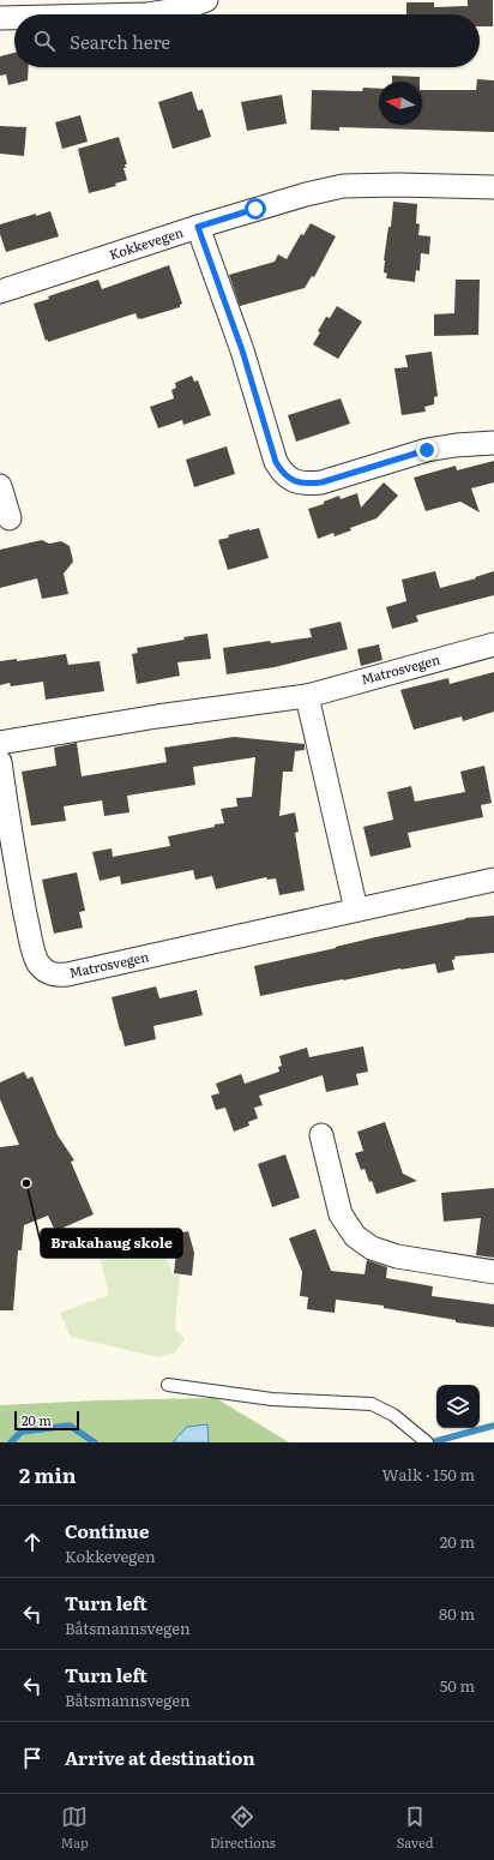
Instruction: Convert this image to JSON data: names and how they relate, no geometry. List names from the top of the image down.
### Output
{
  "streets": {
    "street": ["Kokkevegen", "Matrosvegen"]
  },
  "places": ["Brakahaug skole"],
  "scale_bar": "20 m",
  "north": "left",
  "page": {
    "search": "Search here",
    "scale": "20 m",
    "heading": ["2 min", "Walk · 150 m"],
    "list": [
      ["Continue", "Kokkevegen", "20 m"],
      ["Turn left", "Båtsmannsvegen", "80 m"],
      ["Turn left", "Båtsmannsvegen", "50 m"],
      "Arrive at destination"
    ],
    "nav": ["Map", "Directions", "Saved"]
  }
}
